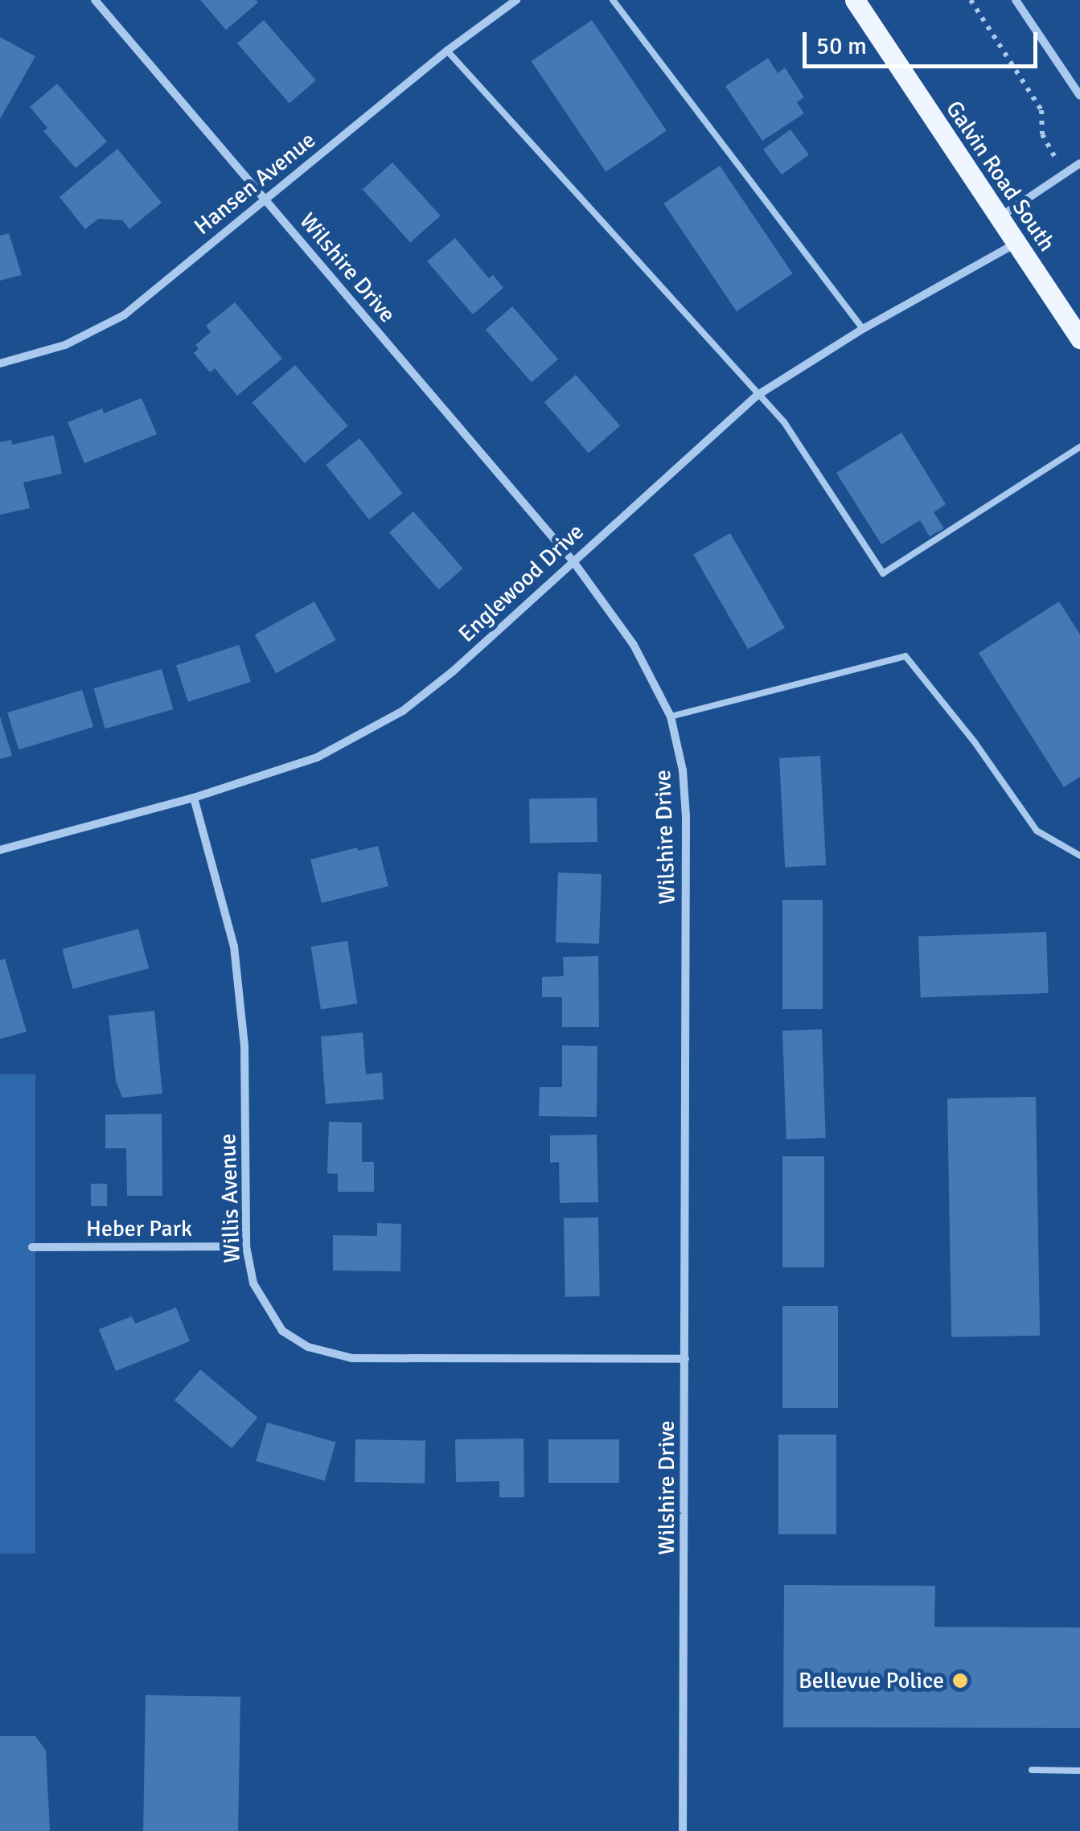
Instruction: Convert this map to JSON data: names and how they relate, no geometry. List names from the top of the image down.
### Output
{
  "streets": {
    "main road": ["Galvin Road South"],
    "street": [
      "Hansen Avenue",
      "Wilshire Drive",
      "Englewood Drive",
      "Willis Avenue",
      "Heber Park"
    ]
  },
  "crossings": [
    ["Galvin Road South", "Englewood Drive"],
    ["Hansen Avenue", "Wilshire Drive"],
    ["Wilshire Drive", "Englewood Drive"],
    ["Wilshire Drive", "Willis Avenue"],
    ["Englewood Drive", "Willis Avenue"],
    ["Willis Avenue", "Heber Park"]
  ],
  "places": ["Bellevue Police"],
  "scale_bar": "50 m"
}
